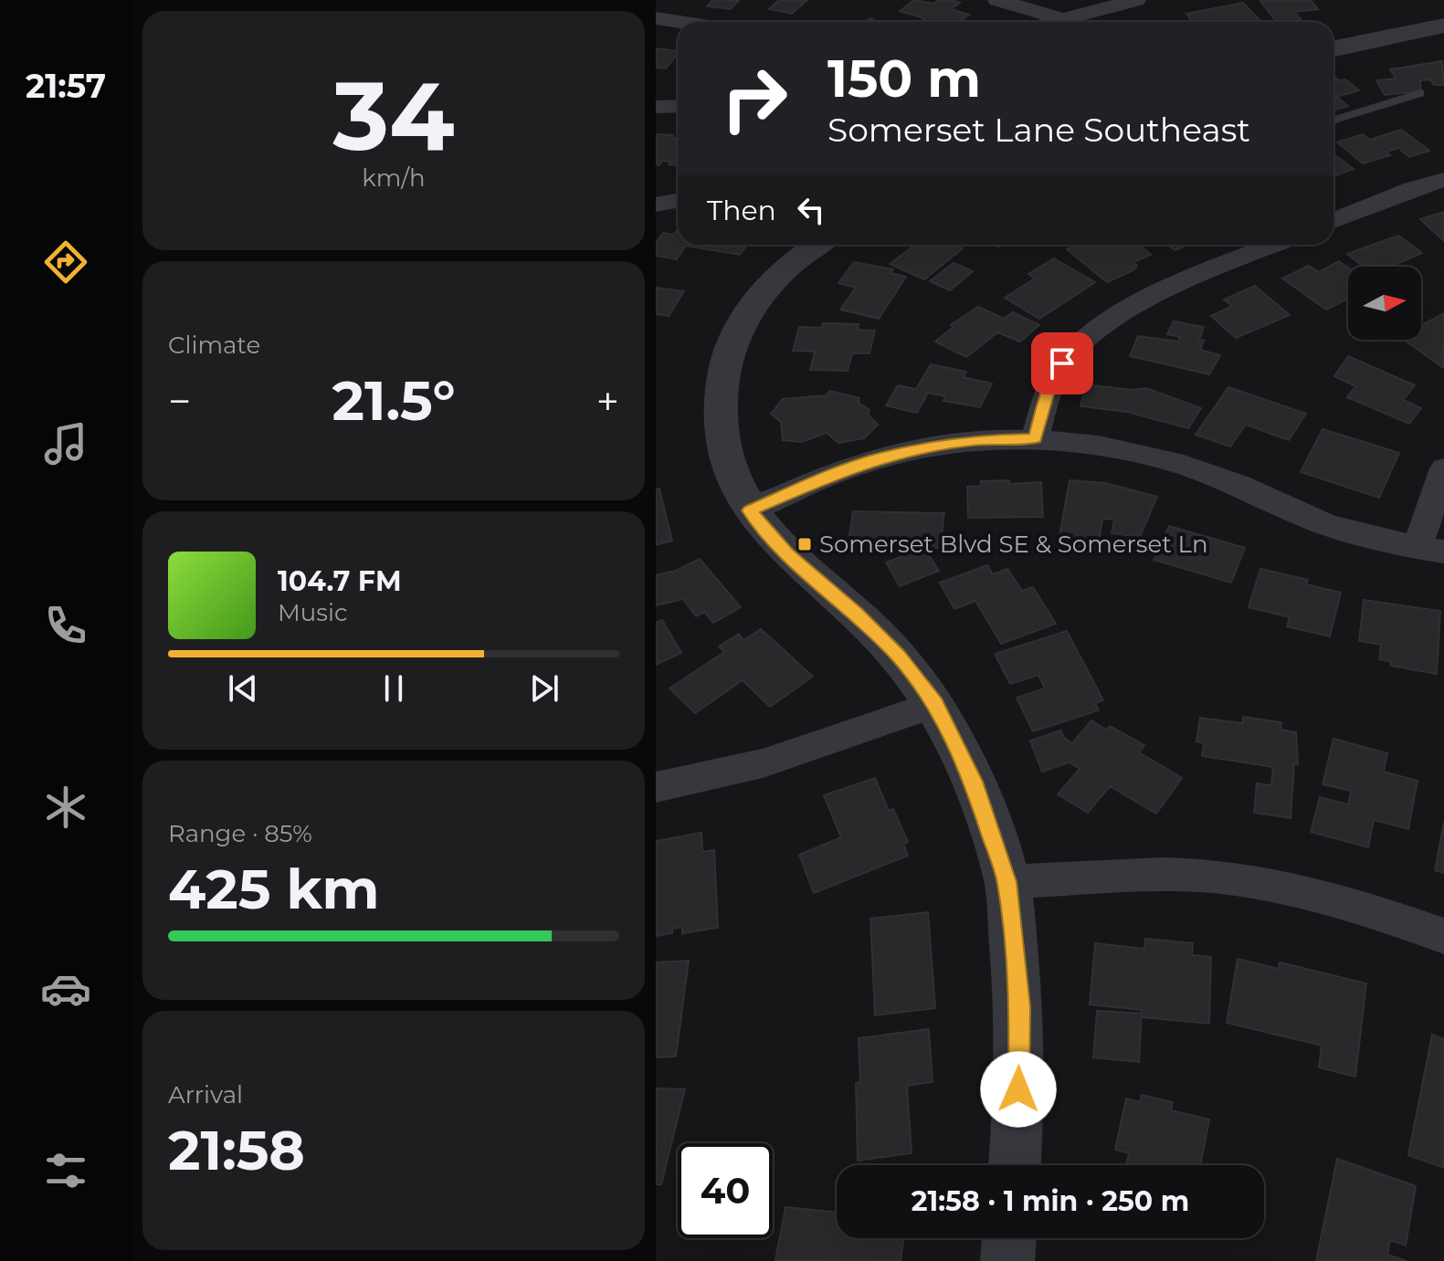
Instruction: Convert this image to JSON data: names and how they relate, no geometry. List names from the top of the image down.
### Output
{
  "places": {
    "transit": ["Somerset Blvd SE & Somerset Ln"]
  },
  "north": "right",
  "page": {
    "tabs": "21:57",
    "tile": [
      ["34", "km/h"],
      "Climate",
      ["Range · 85%", "425 km"],
      ["Arrival", "21:58"]
    ],
    "turn": ["150 m", "Somerset Lane Southeast"],
    "then": "Then",
    "heat": ["−", "21.5°", "+"],
    "song": ["104.7 FM", "Music"],
    "limit": "40",
    "trip": "21:58 · 1 min · 250 m"
  }
}
